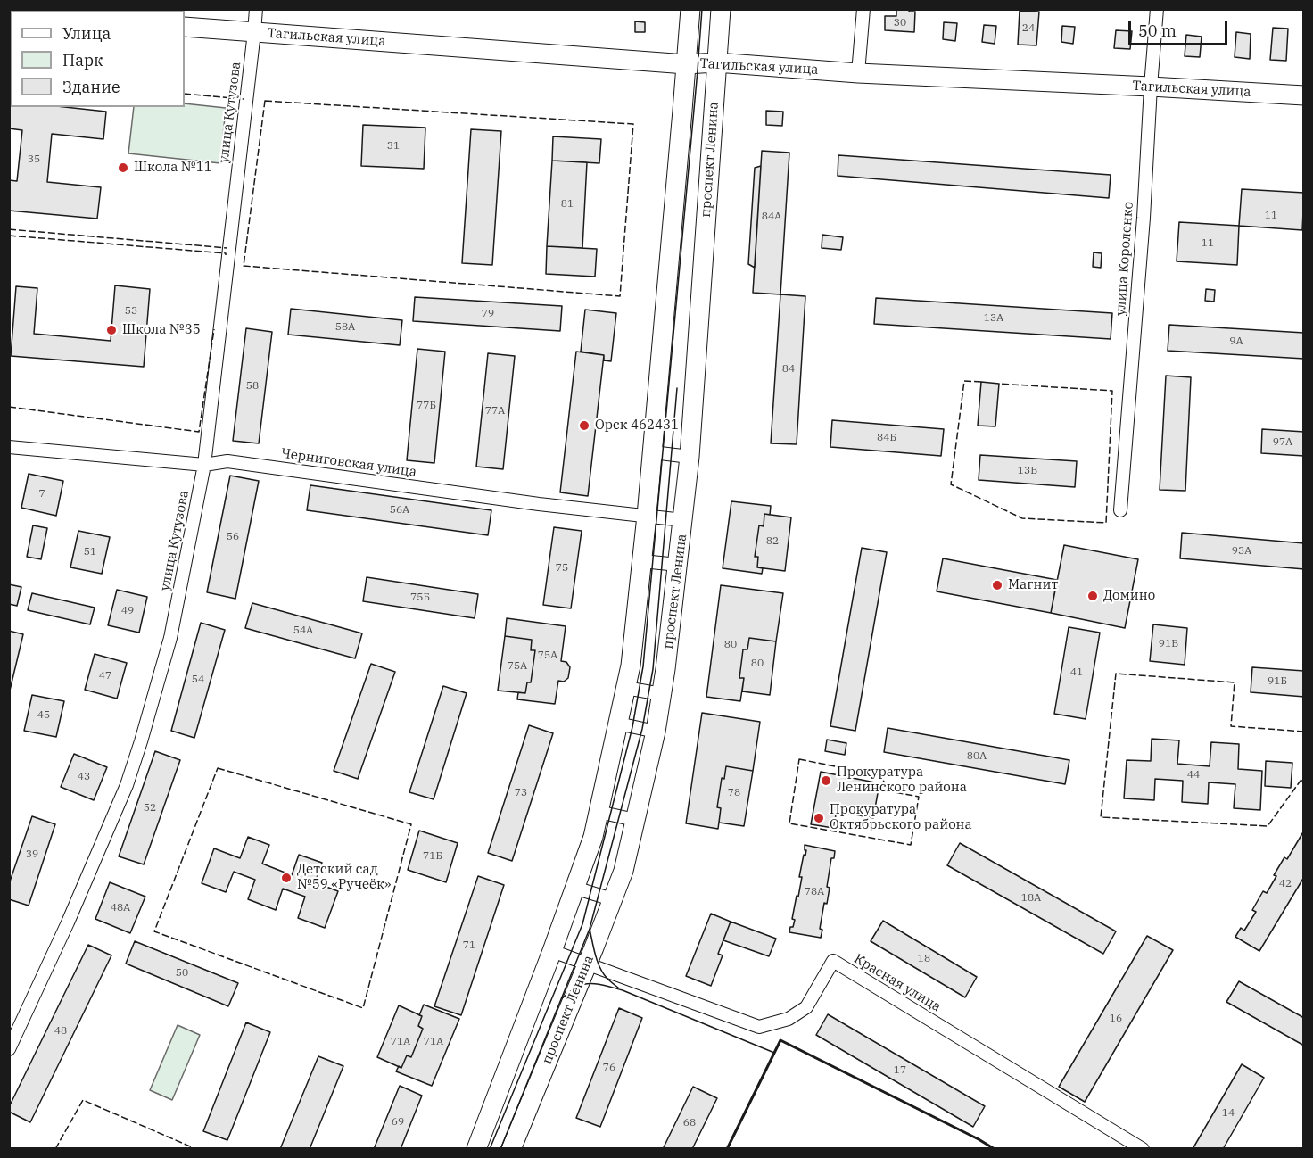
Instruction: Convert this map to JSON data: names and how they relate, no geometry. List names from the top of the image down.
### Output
{
  "streets": {
    "main road": ["Тагильская улица", "проспект Ленина"],
    "street": [
      "улица Кутузова",
      "улица Короленко",
      "Черниговская улица",
      "Красная улица"
    ]
  },
  "crossings": [
    ["Тагильская улица", "улица Кутузова"],
    ["Тагильская улица", "проспект Ленина"],
    ["Тагильская улица", "улица Короленко"],
    ["улица Кутузова", "Черниговская улица"],
    ["проспект Ленина", "Черниговская улица"],
    ["проспект Ленина", "Красная улица"]
  ],
  "places": [
    "Школа №11",
    "Школа №35",
    "Орск 462431",
    "Магнит",
    "Домино",
    "Прокуратура Ленинского района",
    "Прокуратура Октябрьского района",
    "Детский сад №59 «Ручеёк»"
  ],
  "house_numbers": [
    "30",
    "24",
    "31",
    "35",
    "81",
    "11",
    "84А",
    "11",
    "53",
    "79",
    "13А",
    "58А",
    "9А",
    "84",
    "58",
    "77Б",
    "77А",
    "84Б",
    "97А",
    "13В",
    "7",
    "56А",
    "56",
    "82",
    "93А",
    "51",
    "75",
    "75Б",
    "49",
    "54А",
    "91В",
    "80",
    "75А",
    "80",
    "75А",
    "41",
    "47",
    "54",
    "91Б",
    "45",
    "80А",
    "44",
    "43",
    "73",
    "78",
    "52",
    "39",
    "71Б",
    "42",
    "78А",
    "18А",
    "48А",
    "71",
    "18",
    "50",
    "16",
    "48",
    "71А",
    "71А",
    "76",
    "17",
    "14",
    "69",
    "68"
  ],
  "legend": ["Улица", "Парк", "Здание"],
  "scale_bar": "50 m"
}
